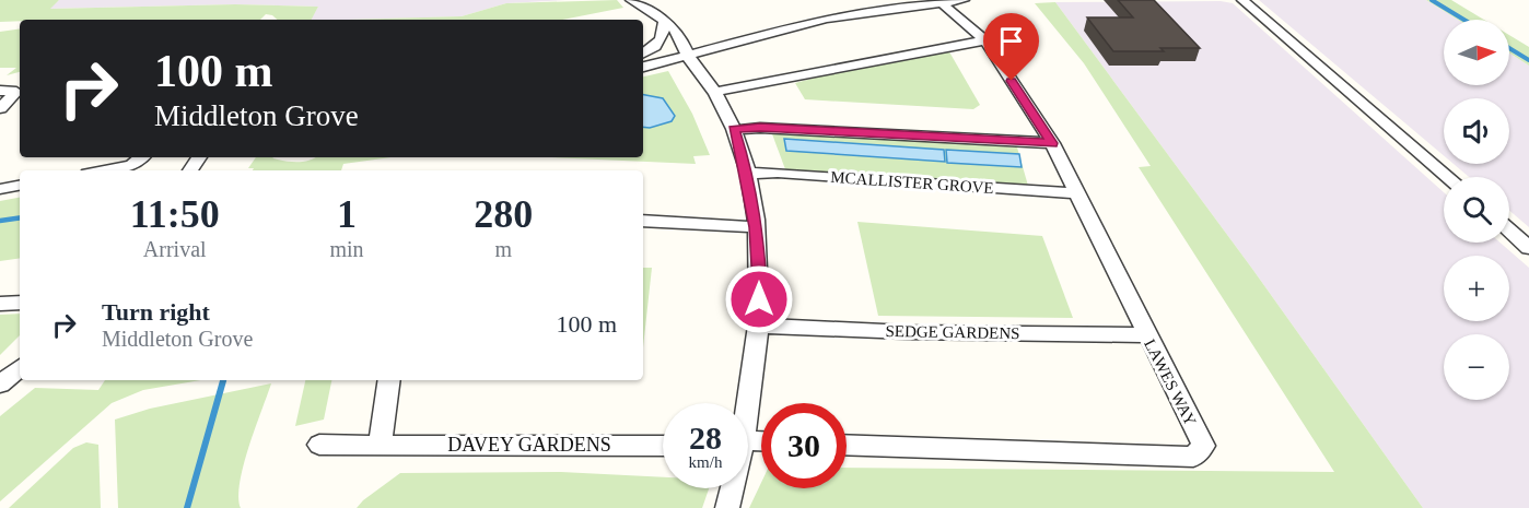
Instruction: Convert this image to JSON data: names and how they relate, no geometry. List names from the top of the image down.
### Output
{
  "streets": {
    "street": [
      "MCALLISTER GROVE",
      "SEDGE GARDENS",
      "LAWES WAY",
      "DAVEY GARDENS"
    ]
  },
  "crossings": [
    ["MCALLISTER GROVE", "LAWES WAY"],
    ["SEDGE GARDENS", "LAWES WAY"]
  ],
  "north": "right",
  "page": {
    "map_buttons": ["+", "−"],
    "turn": ["100 m", "Middleton Grove"],
    "eta": [
      "11:50",
      "Arrival",
      "1",
      "min",
      "280",
      "m"
    ],
    "list": [
      {
        "name": "Turn right",
        "note": "Middleton Grove",
        "value": "100 m"
      }
    ],
    "speed": "28 km/h",
    "limit": "30"
  }
}
